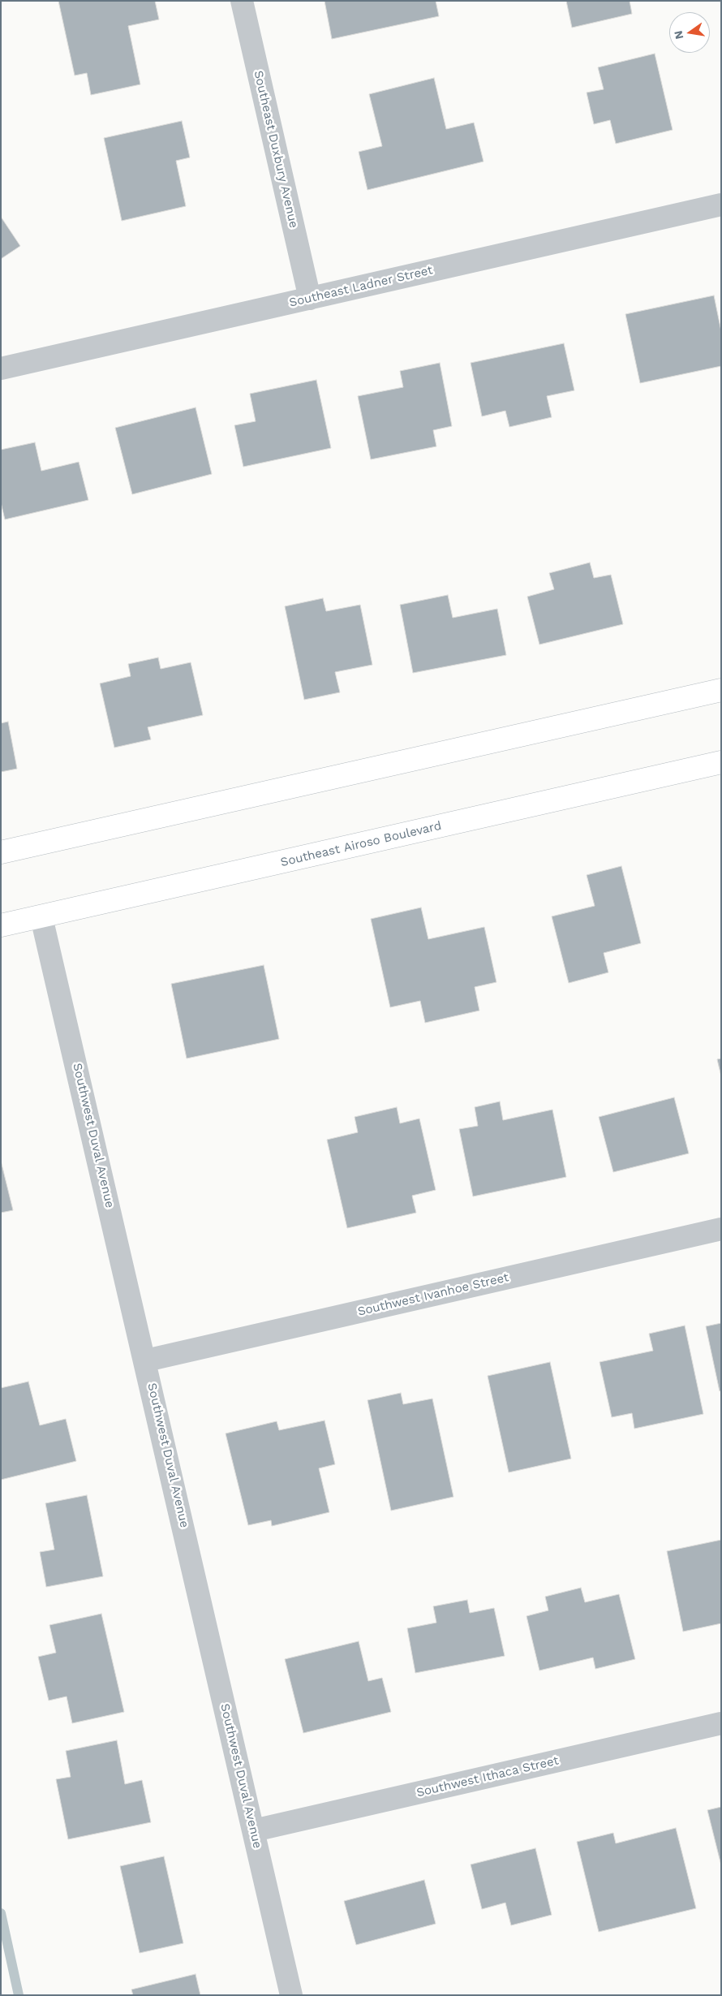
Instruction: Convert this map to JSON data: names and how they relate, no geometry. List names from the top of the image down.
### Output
{
  "streets": {
    "main road": ["Southeast Airoso Boulevard"],
    "street": [
      "Southeast Duxbury Avenue",
      "Southeast Ladner Street",
      "Southwest Duval Avenue",
      "Southwest Ivanhoe Street",
      "Southwest Ithaca Street"
    ]
  },
  "crossings": [
    ["Southeast Duxbury Avenue", "Southeast Ladner Street"],
    ["Southeast Airoso Boulevard", "Southwest Duval Avenue"],
    ["Southwest Duval Avenue", "Southwest Ivanhoe Street"],
    ["Southwest Duval Avenue", "Southwest Ithaca Street"]
  ],
  "north": "left"
}
